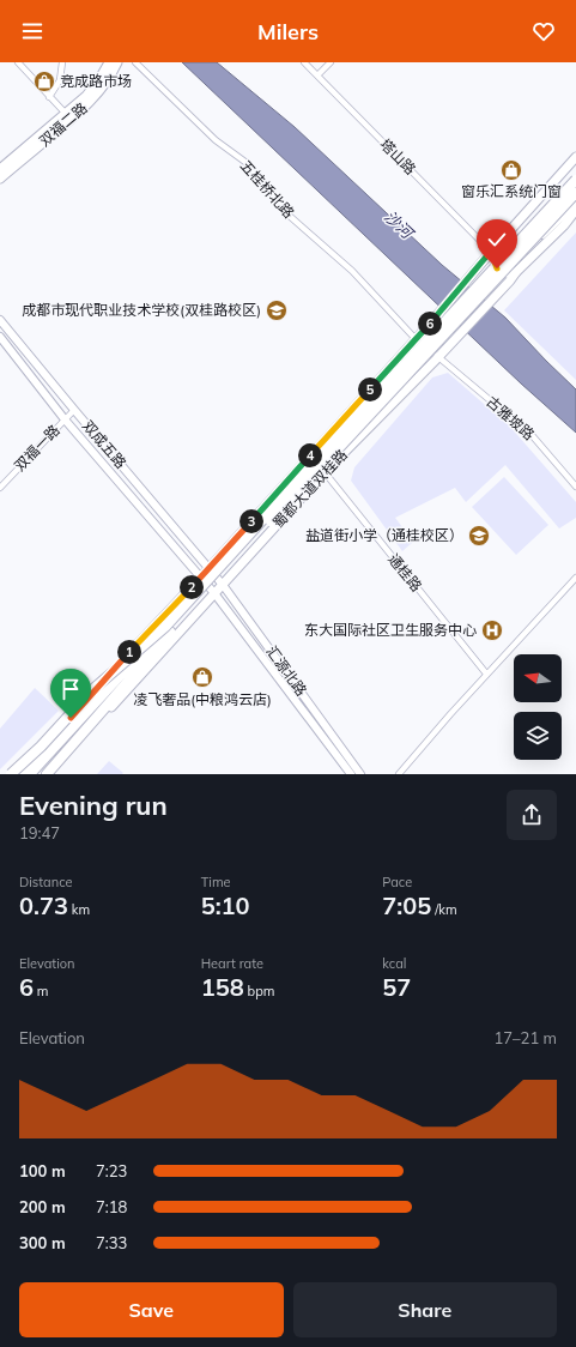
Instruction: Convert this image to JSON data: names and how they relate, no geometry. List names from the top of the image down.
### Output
{
  "streets": {
    "main road": ["双福二路", "蜀都大道双桂路"],
    "street": [
      "塔山路",
      "五桂桥北路",
      "古雅坡路",
      "双成五路",
      "双福一路",
      "通桂路",
      "汇源北路"
    ]
  },
  "crossings": [
    ["塔山路", "蜀都大道双桂路"],
    ["五桂桥北路", "古雅坡路"],
    ["五桂桥北路", "蜀都大道双桂路"],
    ["古雅坡路", "蜀都大道双桂路"],
    ["双成五路", "双福一路"],
    ["双成五路", "蜀都大道双桂路"],
    ["双成五路", "汇源北路"],
    ["蜀都大道双桂路", "通桂路"],
    ["蜀都大道双桂路", "汇源北路"]
  ],
  "water": ["沙河"],
  "places": {
    "shop": ["竞成路市场", "窗乐汇系统门窗", "凌飞奢品(中粮鸿云店)"],
    "school or university": ["成都市现代职业技术学校(双桂路校区)", "盐道街小学（通桂校区）"],
    "hospital": ["东大国际社区卫生服务中心"]
  },
  "north": "left",
  "page": {
    "header": "Milers",
    "pins": [
      "6",
      "5",
      "4",
      "3",
      "2",
      "1"
    ],
    "heading": ["Evening run", "19:47"],
    "stats": [
      ["Distance", "0.73 km"],
      ["Time", "5:10"],
      ["Pace", "7:05 /km"],
      ["Elevation", "6 m"],
      ["Heart rate", "158 bpm"],
      ["kcal", "57"]
    ],
    "chart": ["Elevation", "17–21 m"],
    "list": [
      {
        "name": "100 m",
        "note": "7:23"
      },
      {
        "name": "200 m",
        "note": "7:18"
      },
      {
        "name": "300 m",
        "note": "7:33"
      }
    ],
    "buttons": ["Save", "Share"]
  }
}
